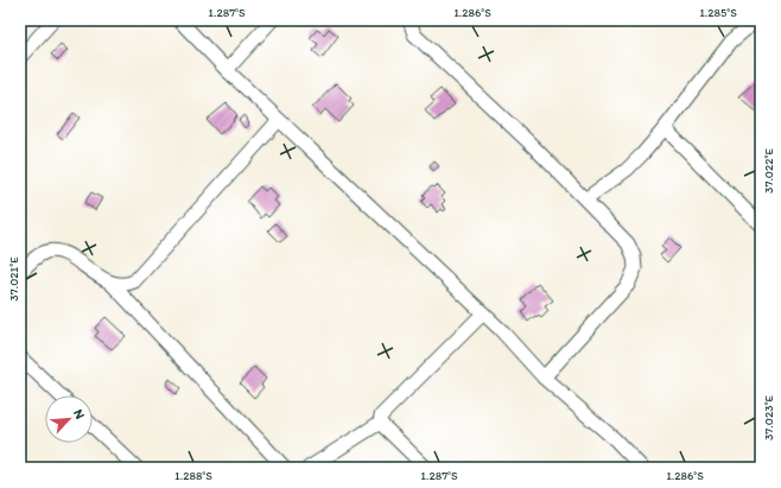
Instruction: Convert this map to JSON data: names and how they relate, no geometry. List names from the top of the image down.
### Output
{
  "north": "top right",
  "coordinates": [
    "1.287°S",
    "1.286°S",
    "1.285°S",
    "37.022°E",
    "37.021°E",
    "37.023°E",
    "1.288°S"
  ]
}
